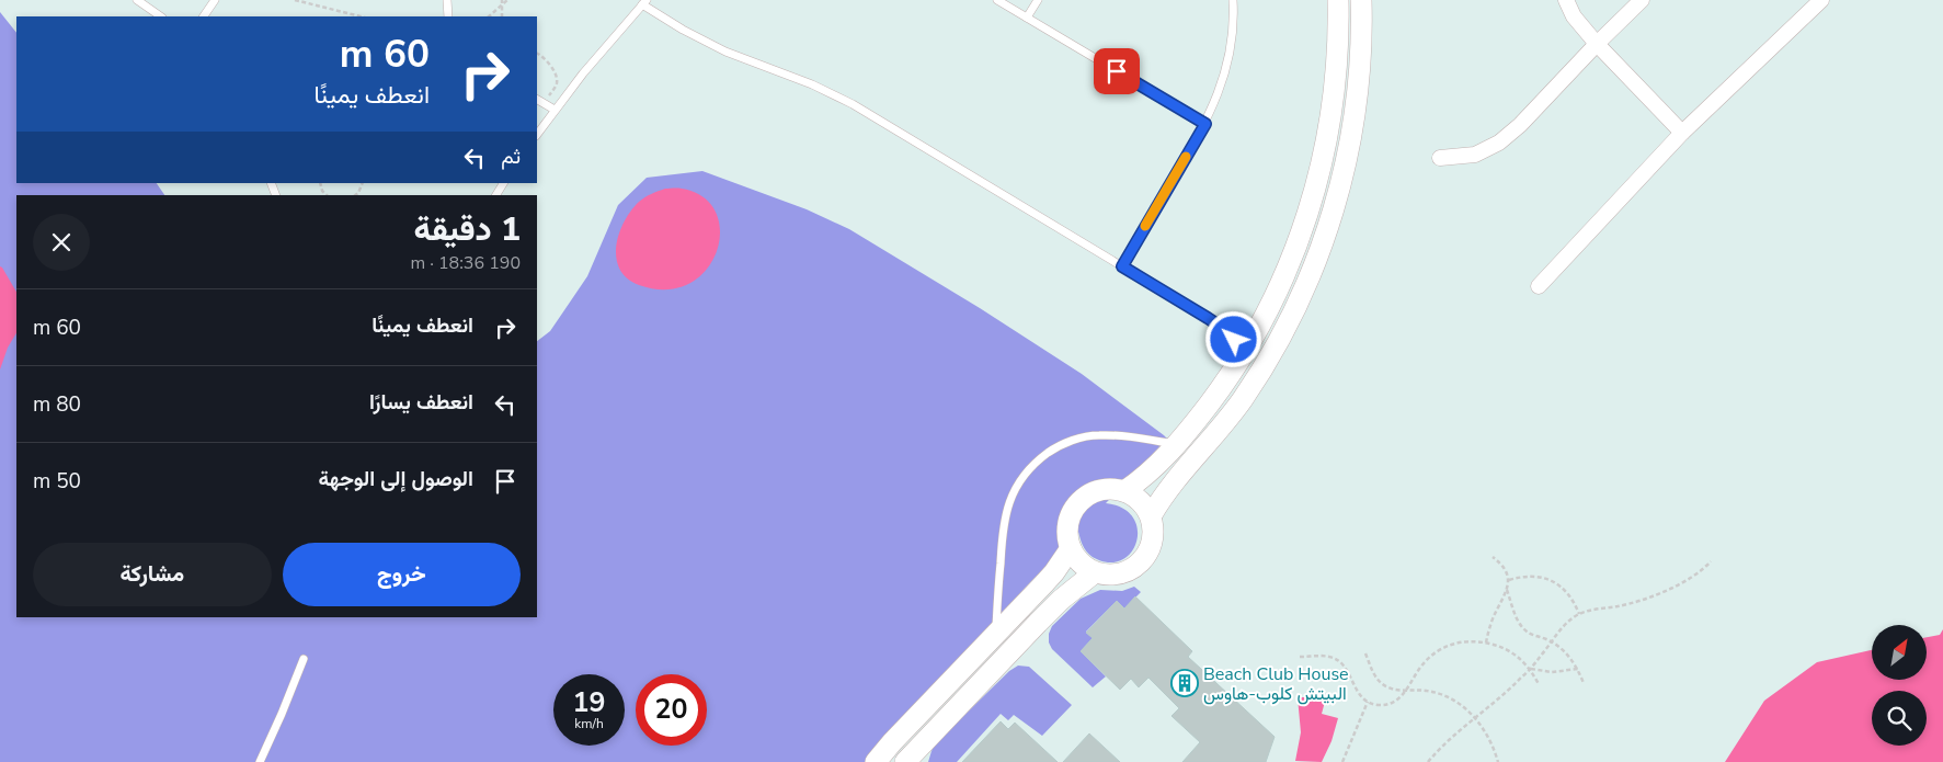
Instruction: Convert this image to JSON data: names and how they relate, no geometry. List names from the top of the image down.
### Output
{
  "places": {
    "building": ["Beach Club House البيتش كلوب-هاوس"]
  },
  "north": "top right",
  "page": {
    "turn": ["60 m", "انعطف يمينًا"],
    "then": "ثم",
    "heading": ["1 دقيقة", "190 m · 18:36"],
    "list": [
      {
        "name": "انعطف يمينًا",
        "value": "60 m"
      },
      {
        "name": "انعطف يسارًا",
        "value": "80 m"
      },
      {
        "name": "الوصول إلى الوجهة",
        "value": "50 m"
      }
    ],
    "buttons": ["خروج", "مشاركة"],
    "speed": "19 km/h",
    "limit": "20"
  }
}
